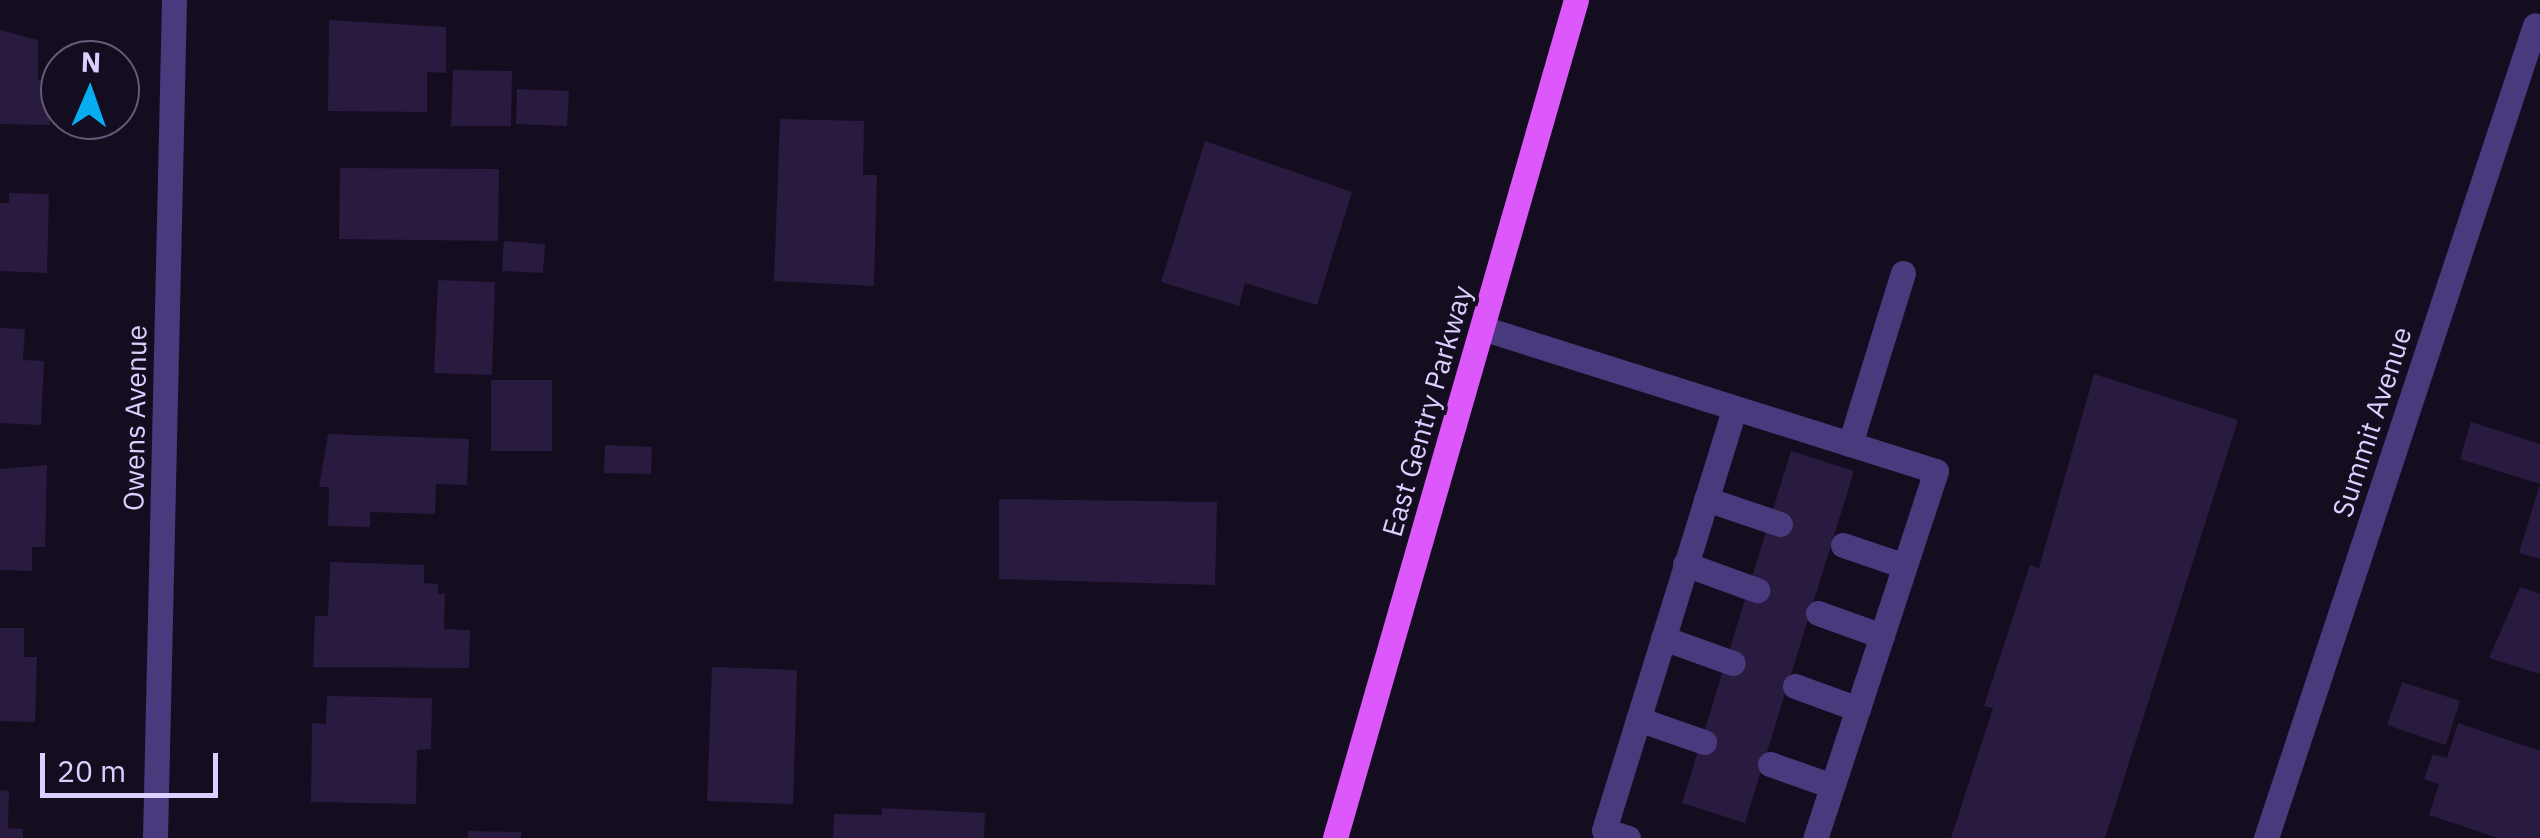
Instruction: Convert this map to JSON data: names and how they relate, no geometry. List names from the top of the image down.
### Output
{
  "streets": {
    "main road": ["East Gentry Parkway"],
    "street": ["Owens Avenue", "Summit Avenue"]
  },
  "scale_bar": "20 m",
  "north": "top"
}
